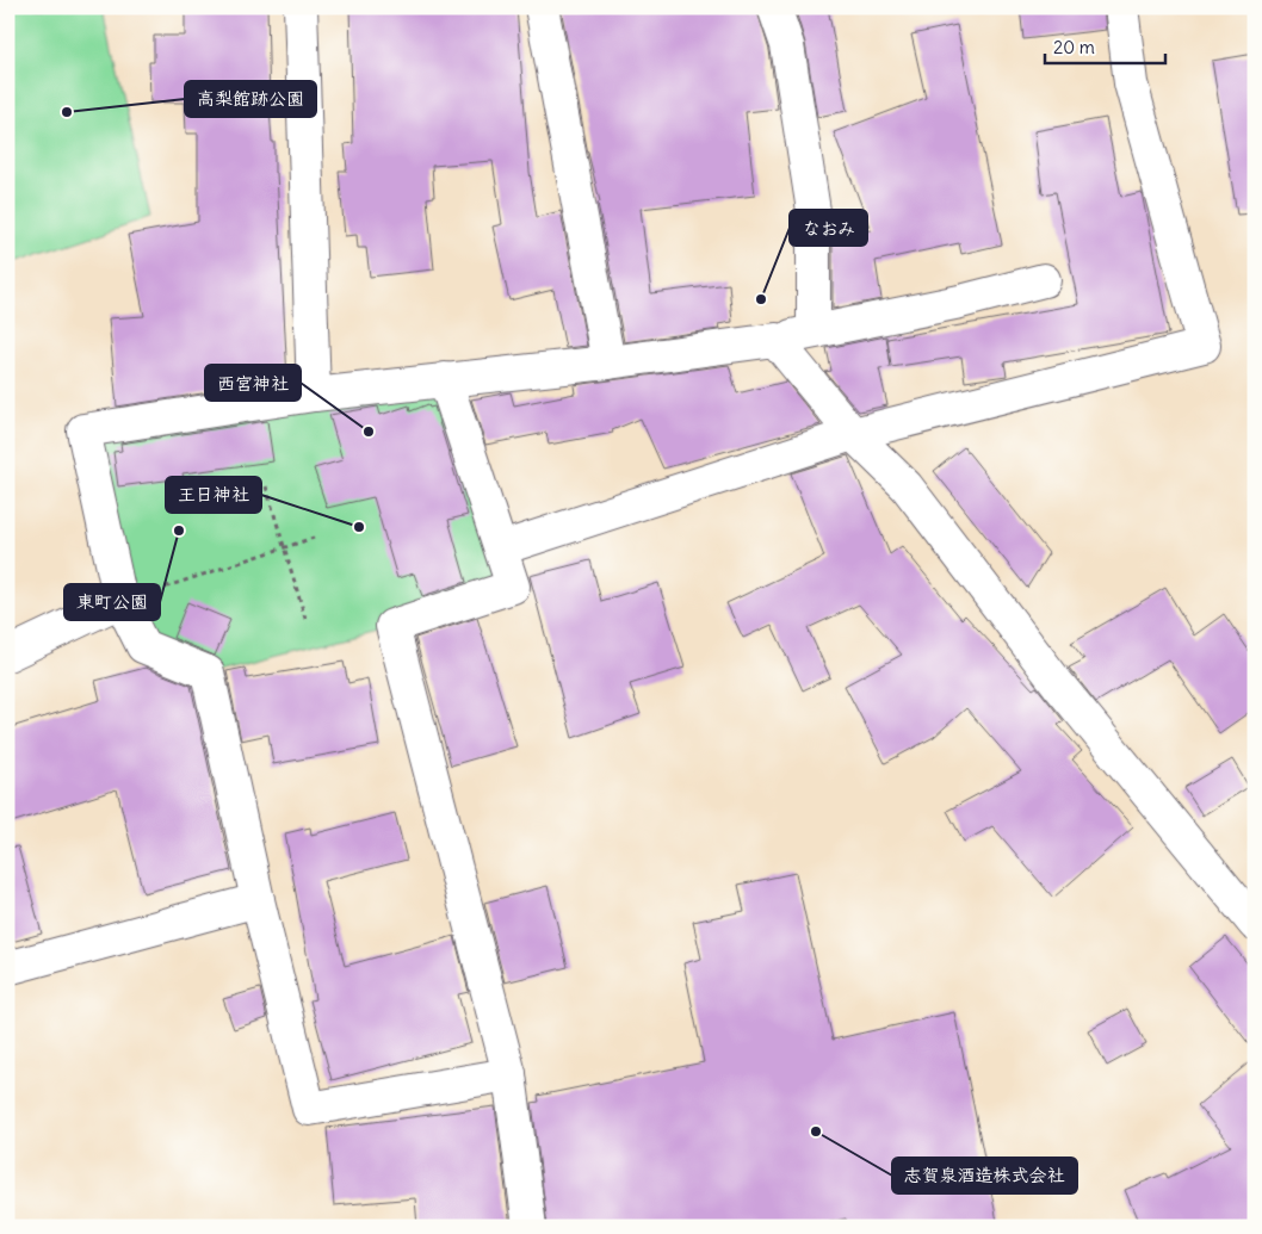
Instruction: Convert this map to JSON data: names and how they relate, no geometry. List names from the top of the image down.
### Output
{
  "places": [
    "高梨館跡公園",
    "なおみ",
    "西宮神社",
    "王日神社",
    "東町公園",
    "志賀泉酒造株式会社"
  ],
  "scale_bar": "20 m"
}
